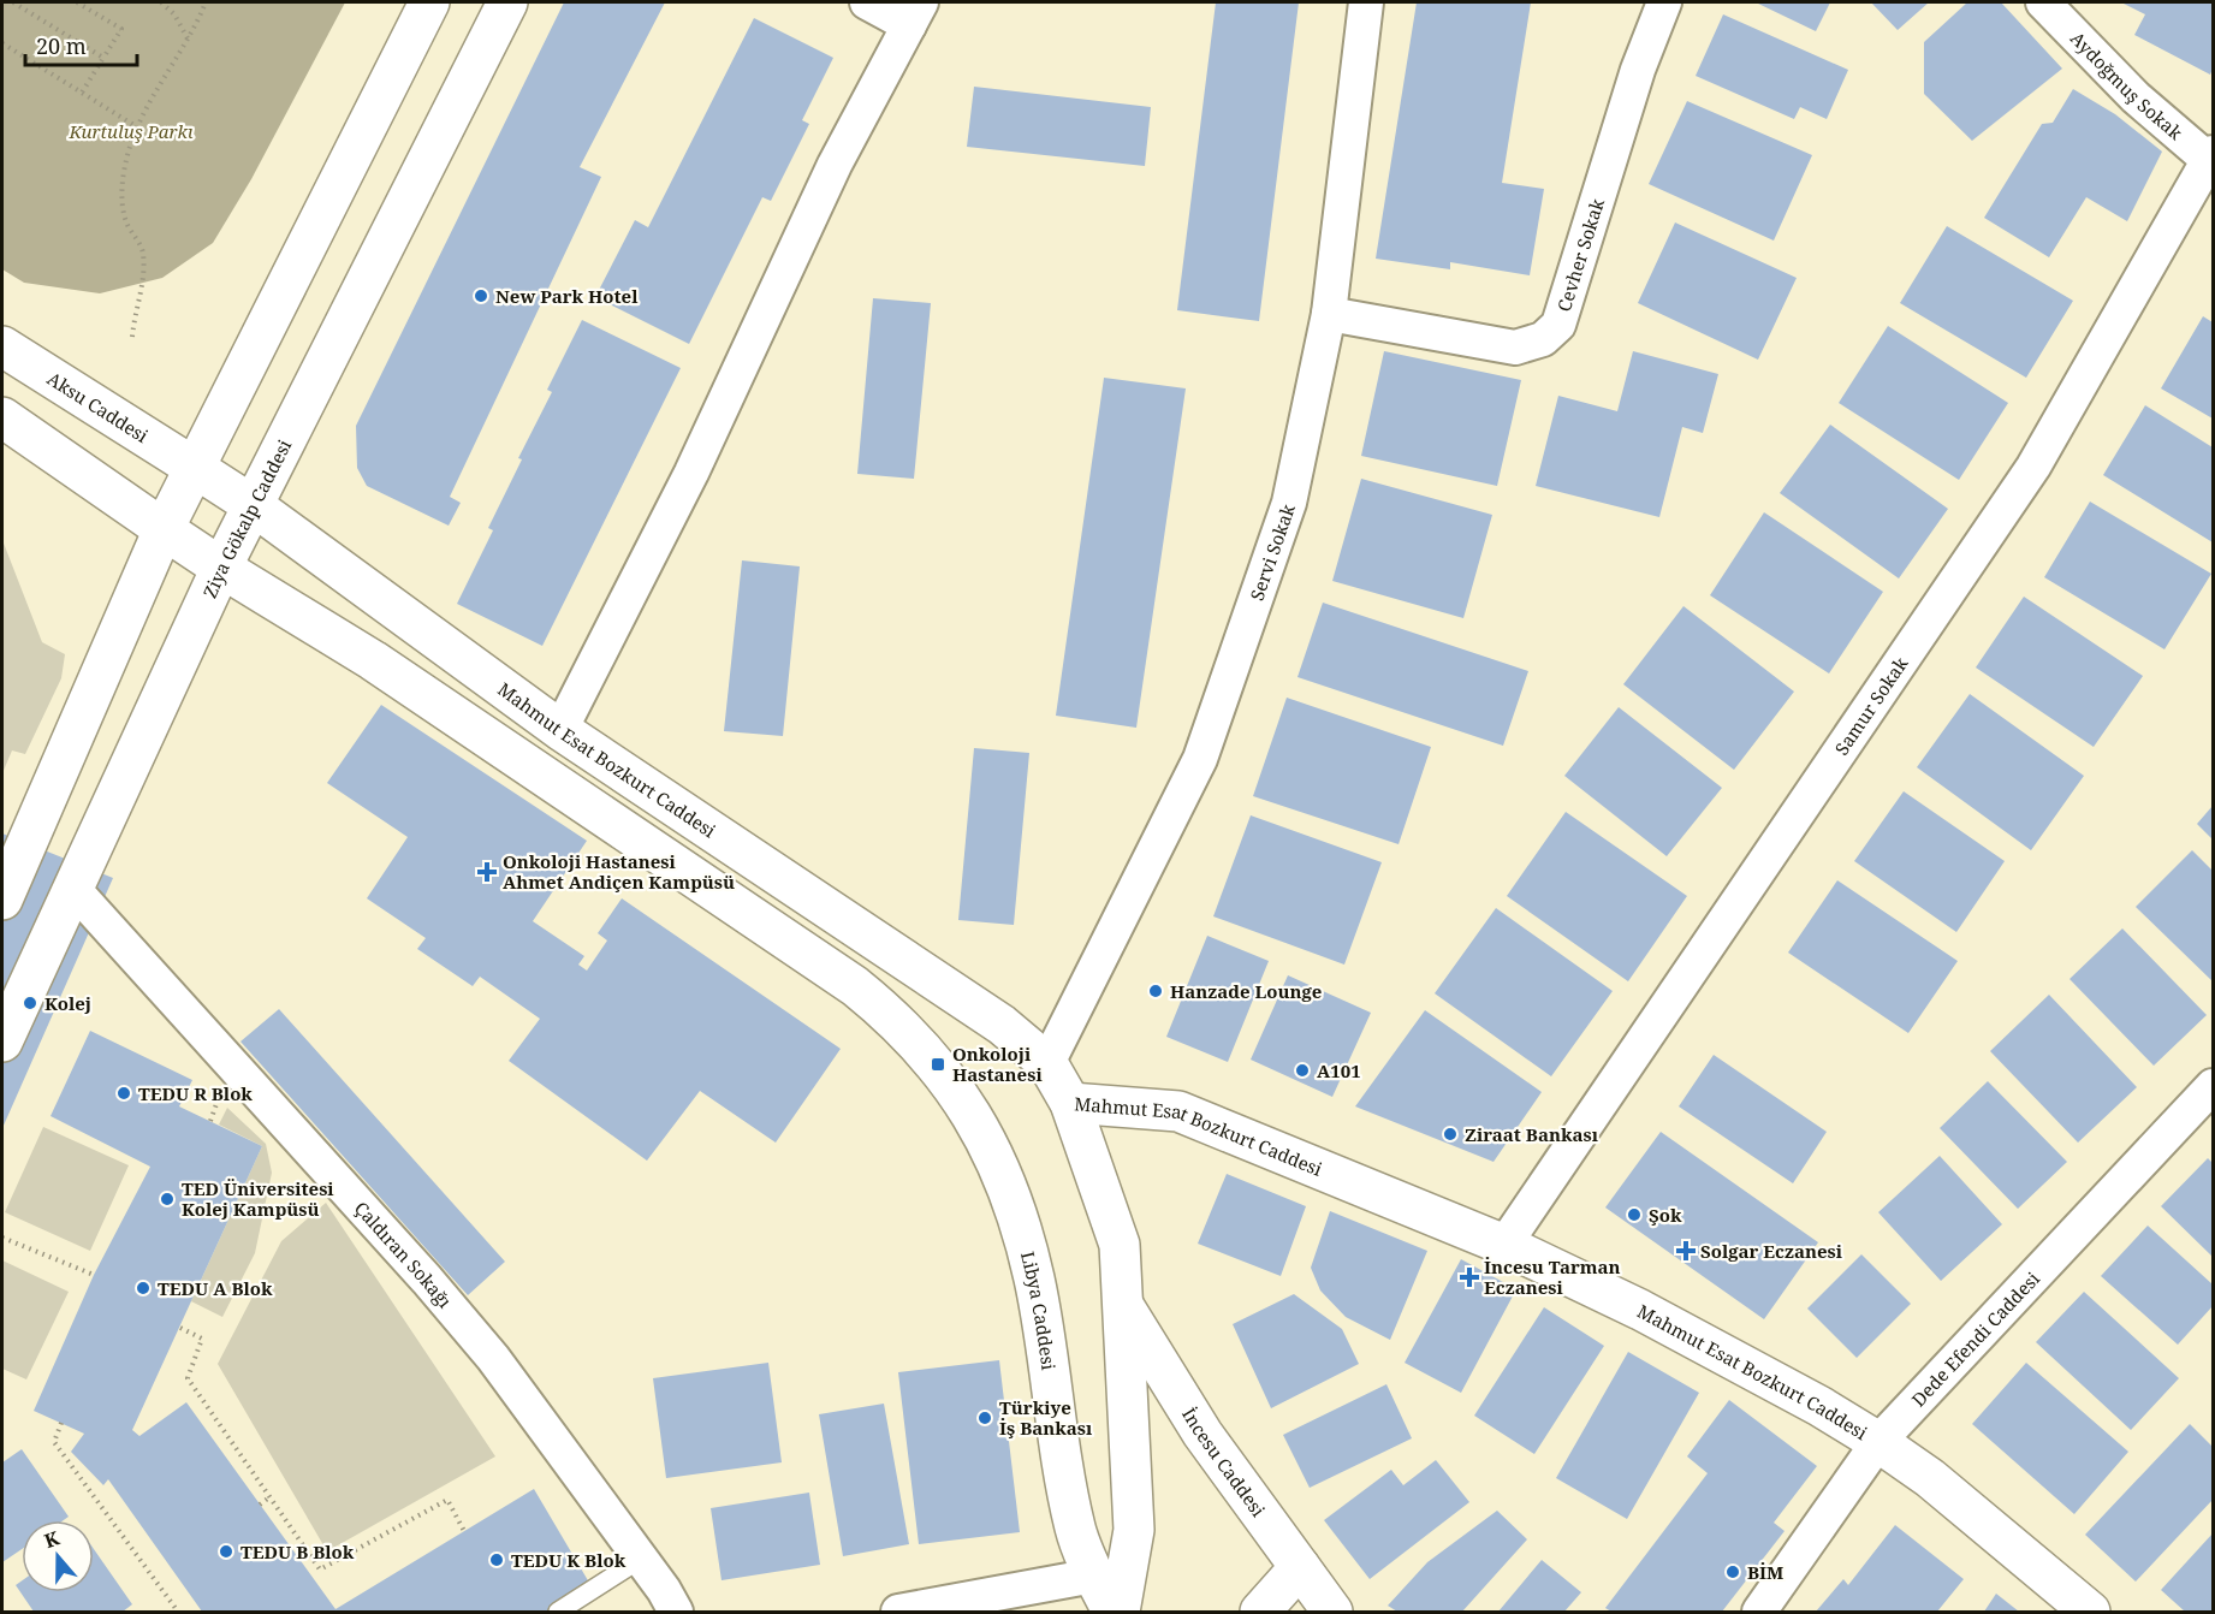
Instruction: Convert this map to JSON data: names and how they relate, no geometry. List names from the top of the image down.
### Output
{
  "streets": {
    "main road": [
      "Aksu Caddesi",
      "Ziya Gökalp Caddesi",
      "Mahmut Esat Bozkurt Caddesi",
      "Libya Caddesi",
      "İncesu Caddesi"
    ],
    "street": [
      "Aydoğmuş Sokak",
      "Cevher Sokak",
      "Servi Sokak",
      "Samur Sokak",
      "Çaldıran Sokağı",
      "Dede Efendi Caddesi"
    ]
  },
  "crossings": [
    ["Aydoğmuş Sokak", "Samur Sokak"],
    ["Cevher Sokak", "Servi Sokak"],
    ["Aksu Caddesi", "Ziya Gökalp Caddesi"],
    ["Aksu Caddesi", "Mahmut Esat Bozkurt Caddesi"],
    ["Ziya Gökalp Caddesi", "Mahmut Esat Bozkurt Caddesi"],
    ["Ziya Gökalp Caddesi", "Çaldıran Sokağı"],
    ["Ziya Gökalp Caddesi", "Libya Caddesi"],
    ["Servi Sokak", "Mahmut Esat Bozkurt Caddesi"],
    ["Samur Sokak", "Mahmut Esat Bozkurt Caddesi"],
    ["Mahmut Esat Bozkurt Caddesi", "Dede Efendi Caddesi"]
  ],
  "parks": ["Kurtuluş Parkı"],
  "places": {
    "other": [
      "New Park Hotel",
      "Hanzade Lounge",
      "Kolej",
      "A101",
      "TEDU R Blok",
      "Ziraat Bankası",
      "TED Üniversitesi Kolej Kampüsü",
      "Şok",
      "TEDU A Blok",
      "Türkiye İş Bankası",
      "TEDU B Blok",
      "TEDU K Blok",
      "BİM"
    ],
    "health": ["Onkoloji Hastanesi Ahmet Andiçen Kampüsü", "Solgar Eczanesi", "İncesu Tarman Eczanesi"],
    "transit": ["Onkoloji Hastanesi"]
  },
  "scale_bar": "20 m",
  "north": "top"
}
